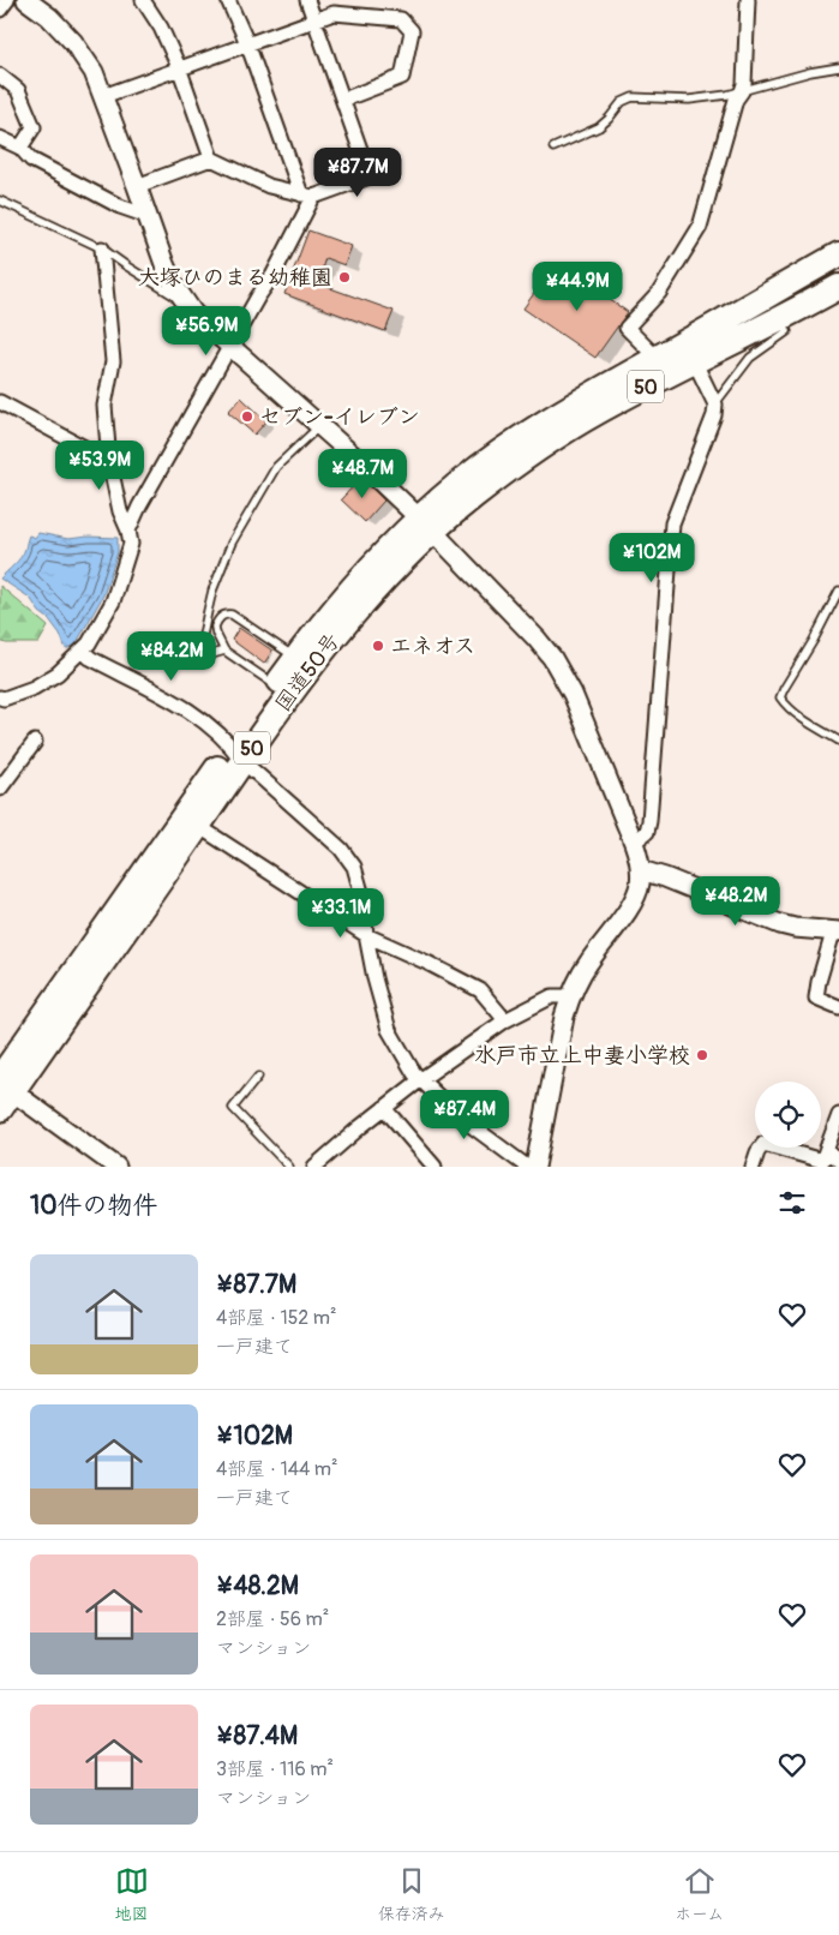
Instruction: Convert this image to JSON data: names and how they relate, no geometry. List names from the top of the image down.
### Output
{
  "streets": {
    "highway": ["50", "国道50号"]
  },
  "crossings": [
    ["50", "国道50号"]
  ],
  "places": [
    "大塚ひのまる幼稚園",
    "セブン-イレブン",
    "エネオス",
    "水戸市立上中妻小学校"
  ],
  "page": {
    "price": [
      "¥87.7M",
      "¥44.9M",
      "¥56.9M",
      "¥53.9M",
      "¥48.7M",
      "¥102M",
      "¥84.2M",
      "¥48.2M",
      "¥33.1M",
      "¥87.4M"
    ],
    "heading": "10件の物件",
    "list": [
      {
        "name": "¥87.7M",
        "note": "4部屋 · 152 m² · 一戸建て"
      },
      {
        "name": "¥102M",
        "note": "4部屋 · 144 m² · 一戸建て"
      },
      {
        "name": "¥48.2M",
        "note": "2部屋 · 56 m² · マンション"
      },
      {
        "name": "¥87.4M",
        "note": "3部屋 · 116 m² · マンション"
      }
    ],
    "tabs": ["地図", "保存済み", "ホーム"]
  }
}
